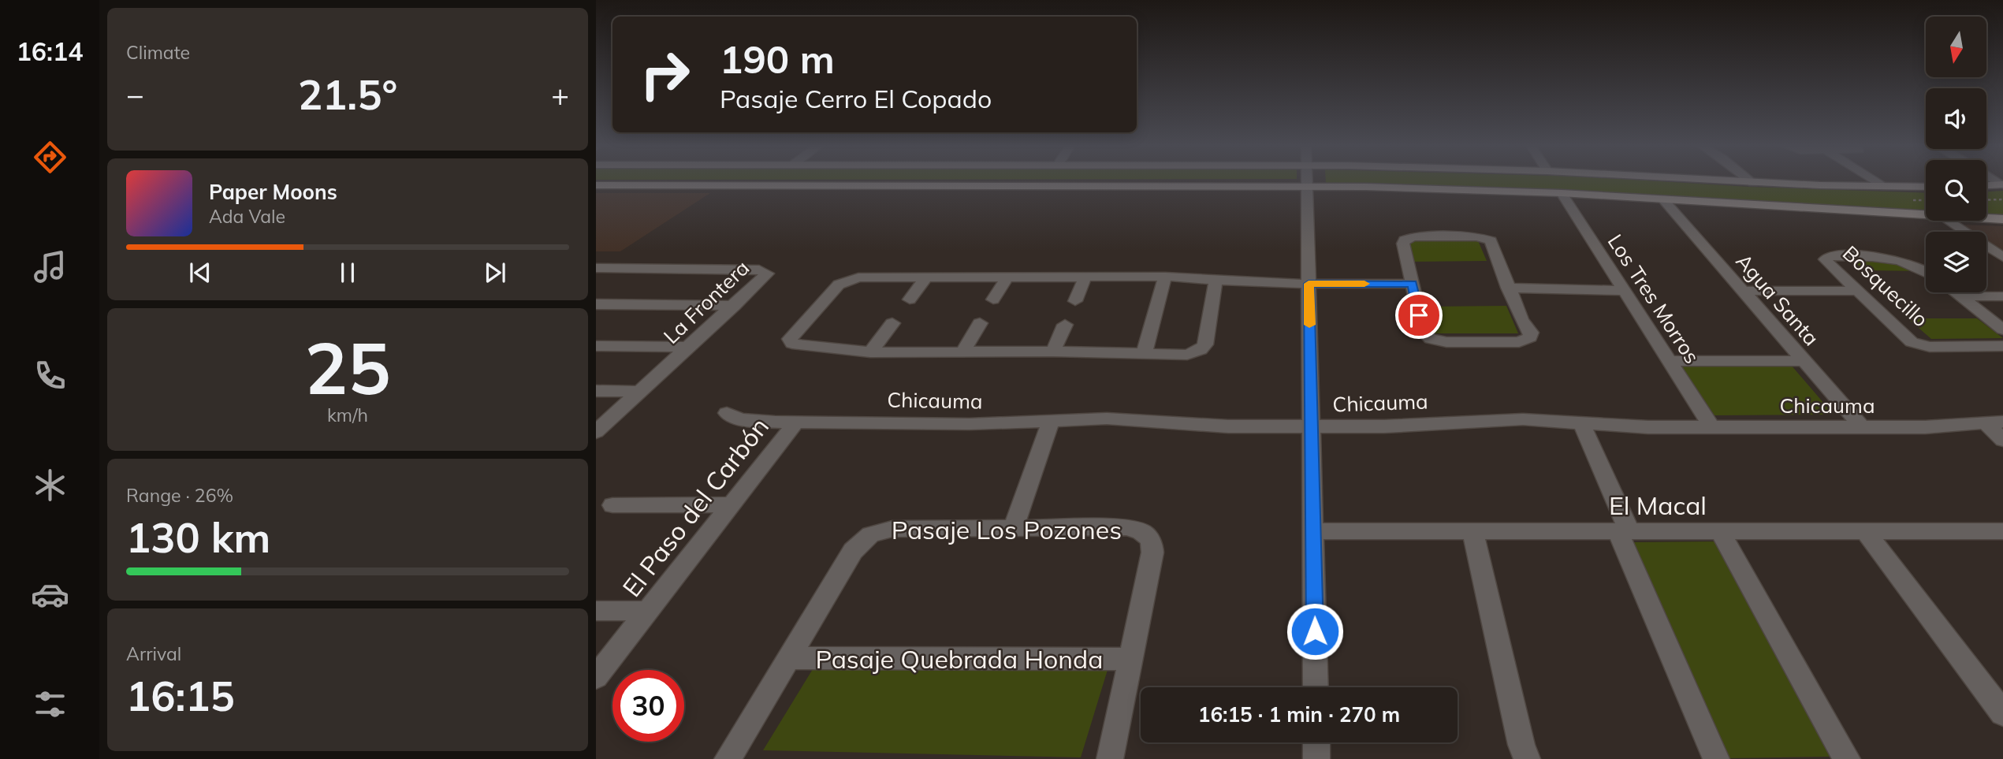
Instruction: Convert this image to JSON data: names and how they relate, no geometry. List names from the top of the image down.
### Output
{
  "streets": {
    "street": [
      "Bosquecillo",
      "Los Tres Morros",
      "Agua Santa",
      "La Frontera",
      "Chicauma",
      "El Macal",
      "El Paso del Carbón",
      "Pasaje Los Pozones",
      "Pasaje Quebrada Honda"
    ]
  },
  "crossings": [
    ["Los Tres Morros", "Chicauma"],
    ["Agua Santa", "Chicauma"],
    ["Chicauma", "El Paso del Carbón"],
    ["Pasaje Los Pozones", "Pasaje Quebrada Honda"]
  ],
  "north": "bottom",
  "page": {
    "tabs": "16:14",
    "tile": [
      "Climate",
      ["25", "km/h"],
      ["Range · 26%", "130 km"],
      ["Arrival", "16:15"]
    ],
    "turn": ["190 m", "Pasaje Cerro El Copado"],
    "heat": ["−", "21.5°", "+"],
    "song": ["Paper Moons", "Ada Vale"],
    "limit": "30",
    "trip": "16:15 · 1 min · 270 m"
  }
}
